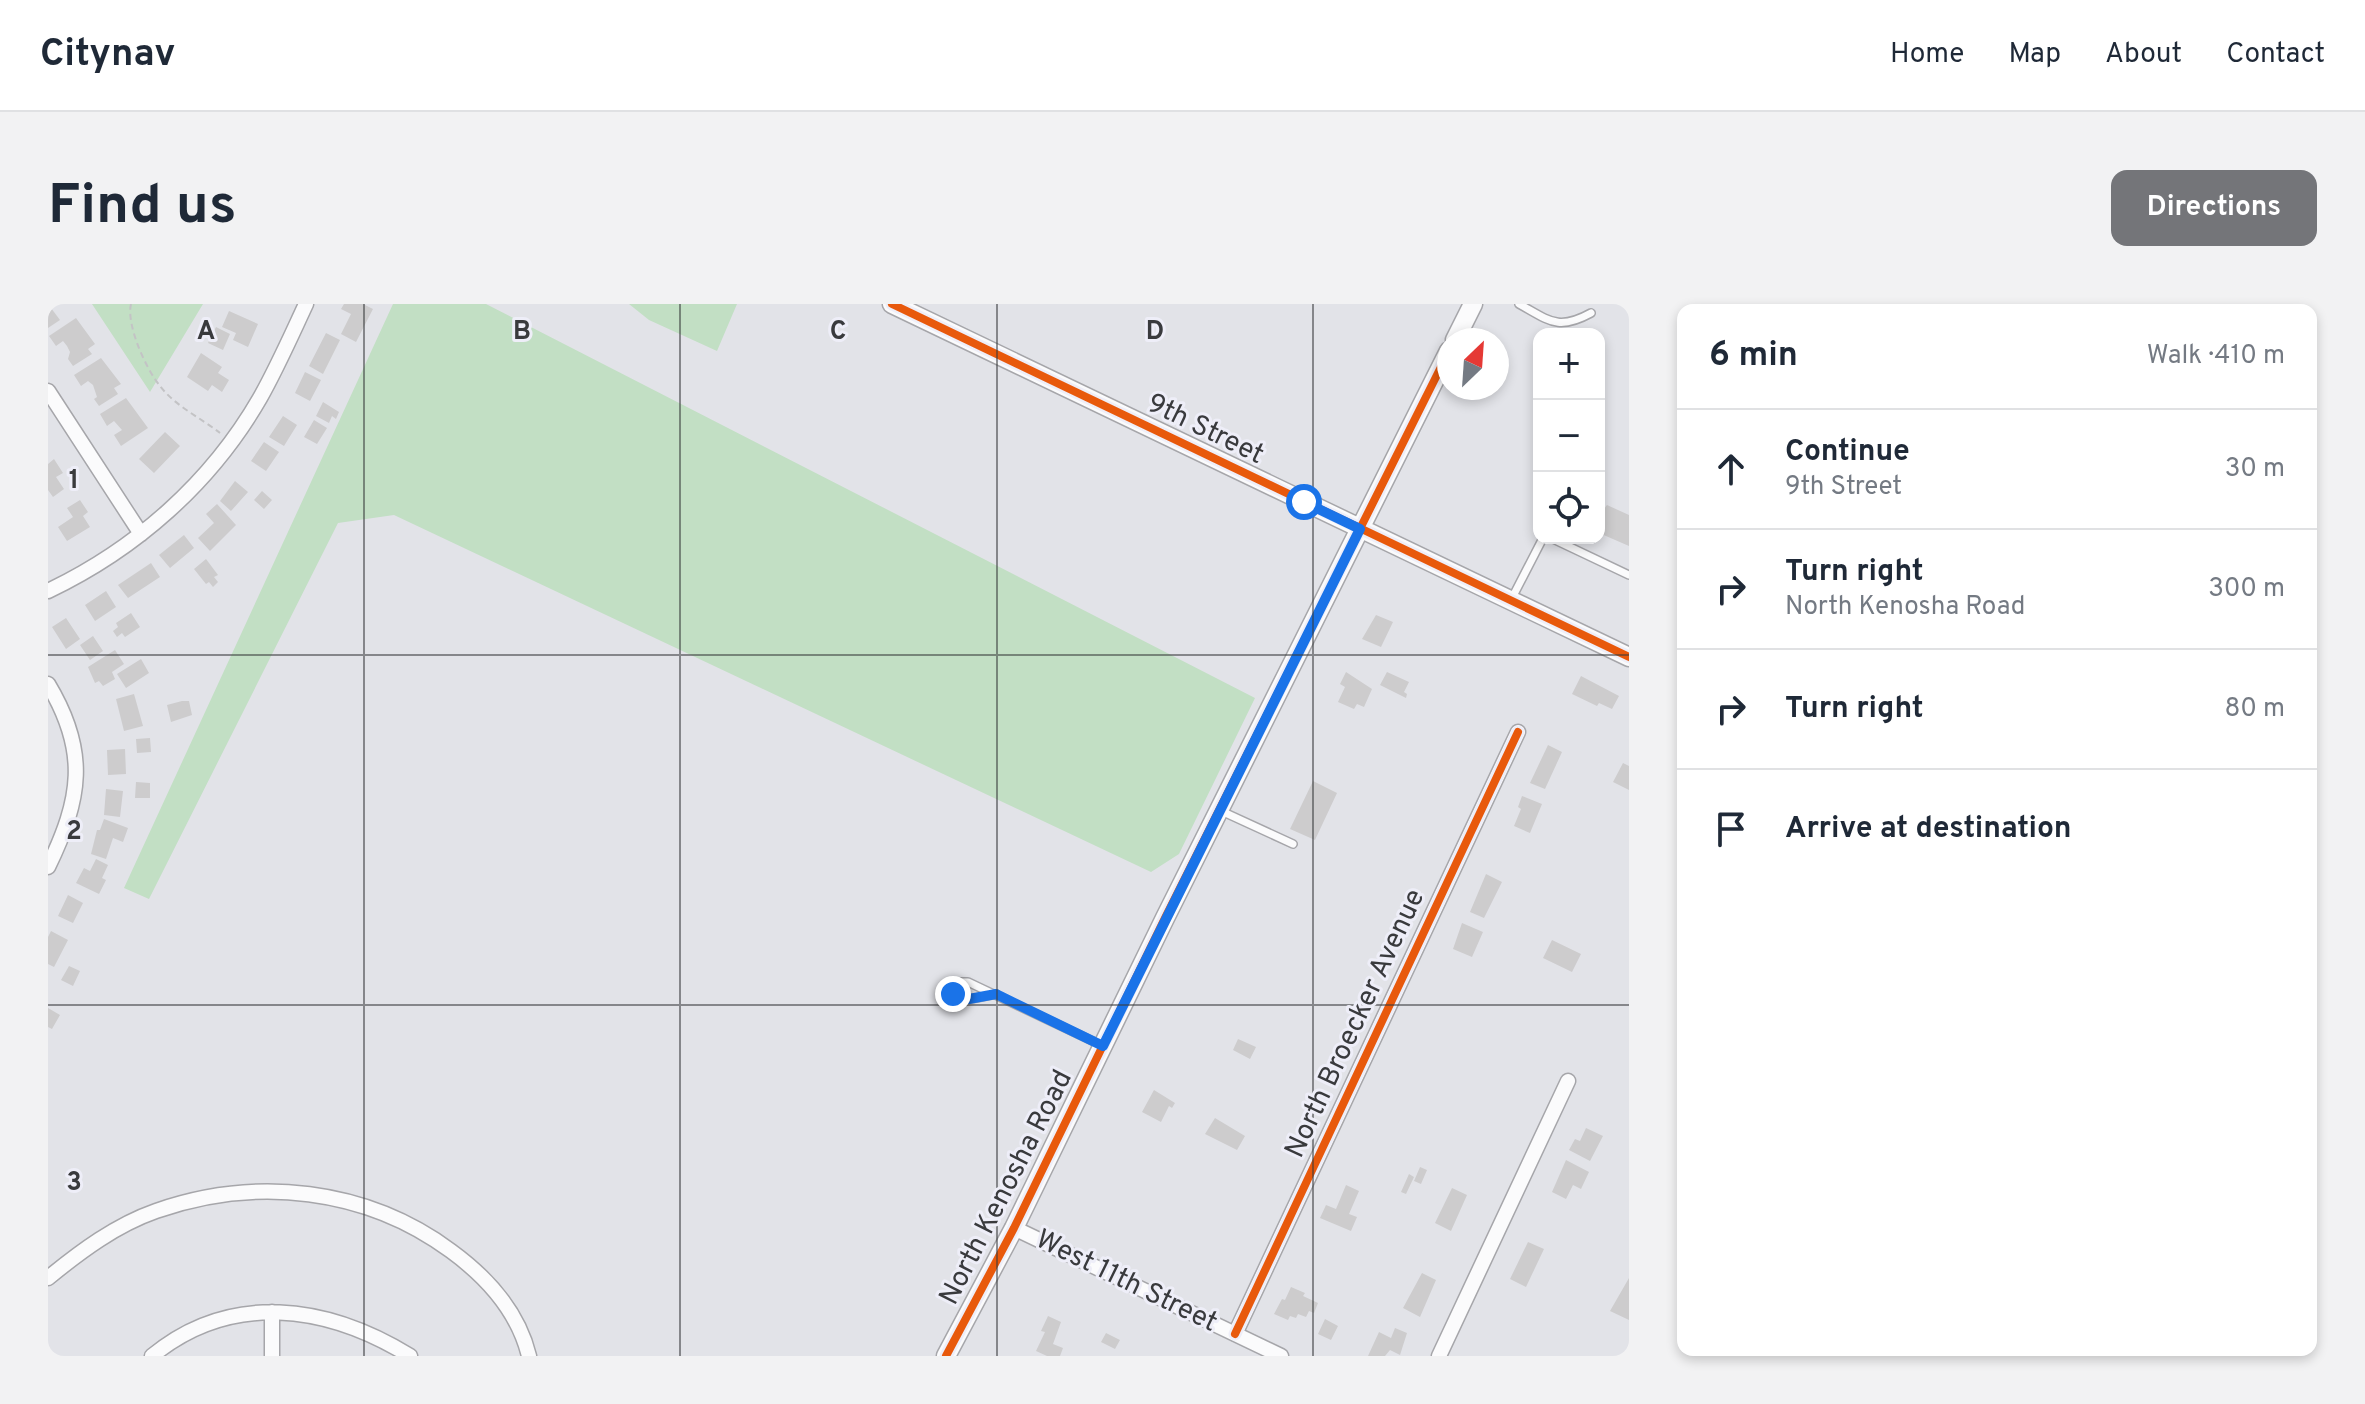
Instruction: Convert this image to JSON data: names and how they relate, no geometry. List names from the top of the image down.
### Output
{
  "streets": {
    "street": [
      "9th Street",
      "North Broecker Avenue",
      "North Kenosha Road",
      "West 11th Street"
    ]
  },
  "crossings": [
    ["9th Street", "North Kenosha Road"],
    ["North Broecker Avenue", "West 11th Street"],
    ["North Kenosha Road", "West 11th Street"]
  ],
  "north": "top right",
  "page": {
    "header": "Citynav",
    "nav": [
      "Home",
      "Map",
      "About",
      "Contact"
    ],
    "buttons": "Directions",
    "title": "Find us",
    "heading": ["6 min", "Walk · 410 m"],
    "map_buttons": ["+", "−"],
    "list": [
      ["Continue", "9th Street", "30 m"],
      ["Turn right", "North Kenosha Road", "300 m"],
      ["Turn right", "80 m"],
      "Arrive at destination"
    ]
  },
  "grid": {
    "columns": [
      "A",
      "B",
      "C",
      "D"
    ],
    "rows": ["1", "2", "3"]
  }
}
